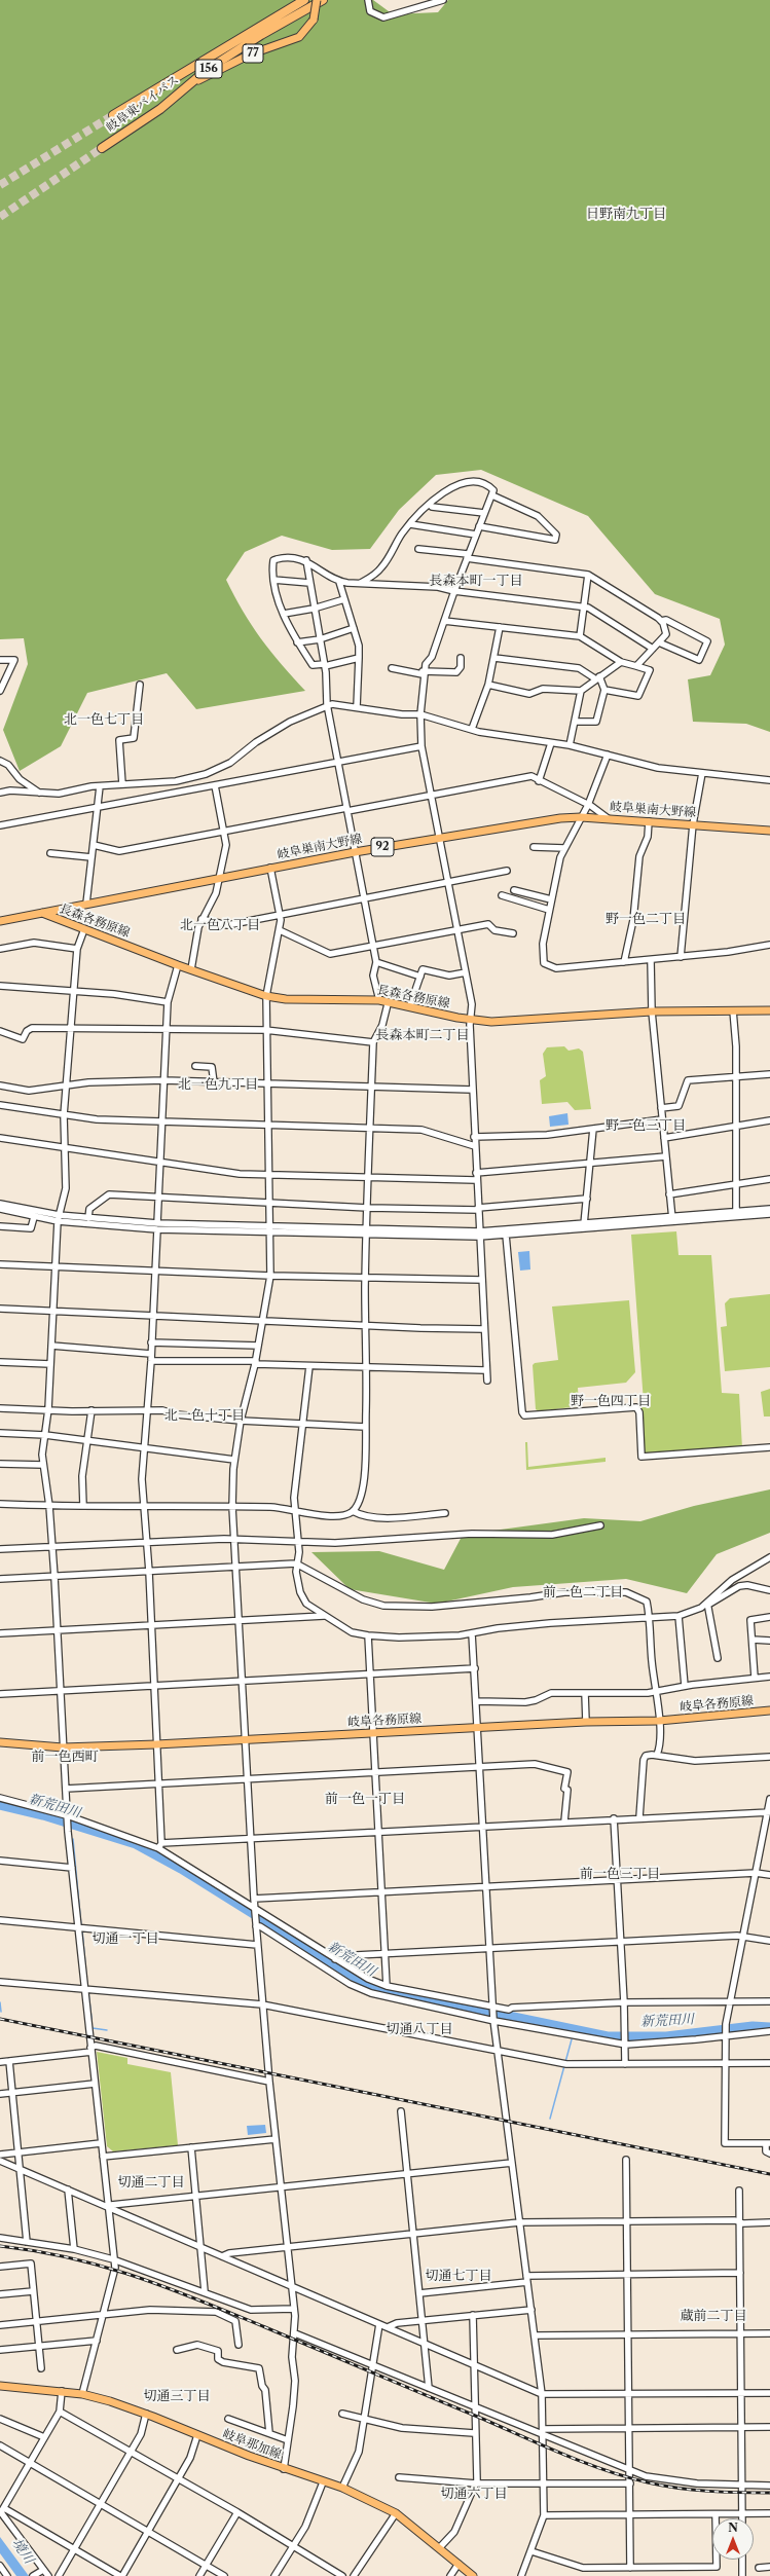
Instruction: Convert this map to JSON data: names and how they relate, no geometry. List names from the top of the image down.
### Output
{
  "streets": {
    "highway": ["156", "岐阜東バイパス"],
    "main road": [
      "77",
      "岐阜巣南大野線",
      "92",
      "長森各務原線",
      "岐阜各務原線",
      "岐阜那加線"
    ]
  },
  "crossings": [
    ["77", "岐阜東バイパス"],
    ["岐阜巣南大野線", "長森各務原線"]
  ],
  "districts": [
    "日野南九丁目",
    "長森本町一丁目",
    "北一色七丁目",
    "野一色二丁目",
    "北一色八丁目",
    "長森本町二丁目",
    "北一色九丁目",
    "野一色三丁目",
    "野一色四丁目",
    "北一色十丁目",
    "前一色二丁目",
    "前一色西町",
    "前一色一丁目",
    "前一色三丁目",
    "切通一丁目",
    "切通八丁目",
    "切通二丁目",
    "切通七丁目",
    "蔵前二丁目",
    "切通三丁目",
    "切通六丁目"
  ],
  "water": ["新荒田川", "境川"],
  "north": "top"
}
